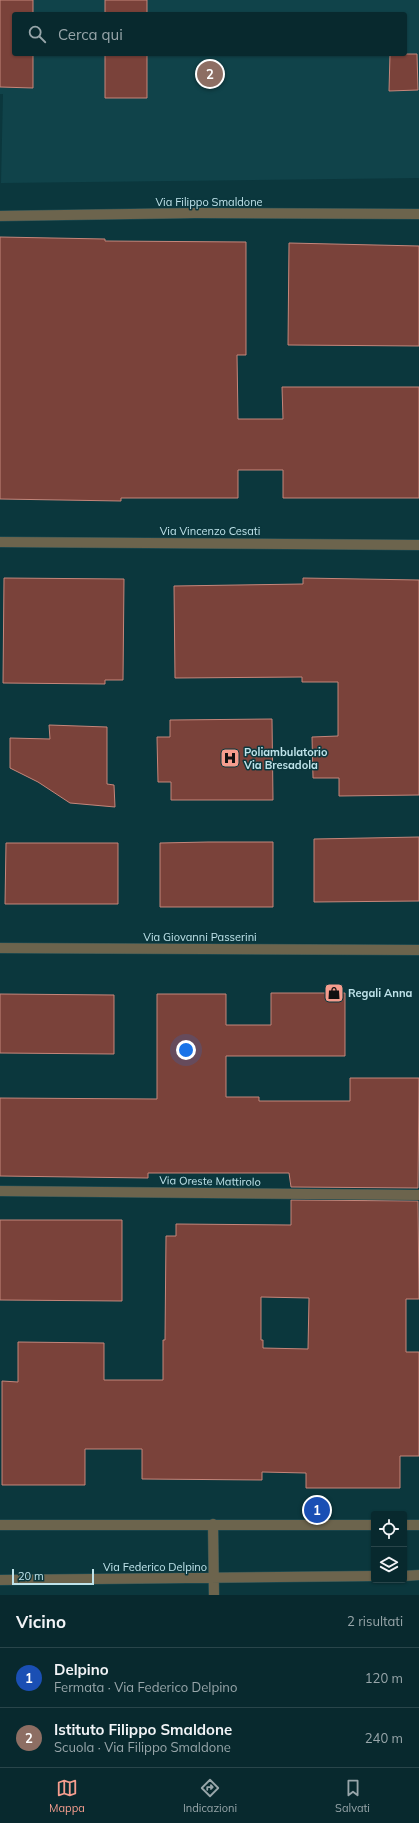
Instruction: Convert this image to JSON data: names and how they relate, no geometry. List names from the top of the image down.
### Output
{
  "streets": {
    "street": [
      "Via Filippo Smaldone",
      "Via Vincenzo Cesati",
      "Via Giovanni Passerini",
      "Via Oreste Mattirolo",
      "Via Federico Delpino"
    ]
  },
  "places": {
    "hospital": ["Poliambulatorio Via Bresadola"],
    "shop": ["Regali Anna"]
  },
  "scale_bar": "20 m",
  "page": {
    "search": "Cerca qui",
    "pins": ["2", "1"],
    "scale": "20 m",
    "heading": ["Vicino", "2 risultati"],
    "list": [
      {
        "mark": "1",
        "name": "Delpino",
        "note": "Fermata · Via Federico Delpino",
        "value": "120 m"
      },
      {
        "mark": "2",
        "name": "Istituto Filippo Smaldone",
        "note": "Scuola · Via Filippo Smaldone",
        "value": "240 m"
      }
    ],
    "nav": ["Mappa", "Indicazioni", "Salvati"]
  }
}
